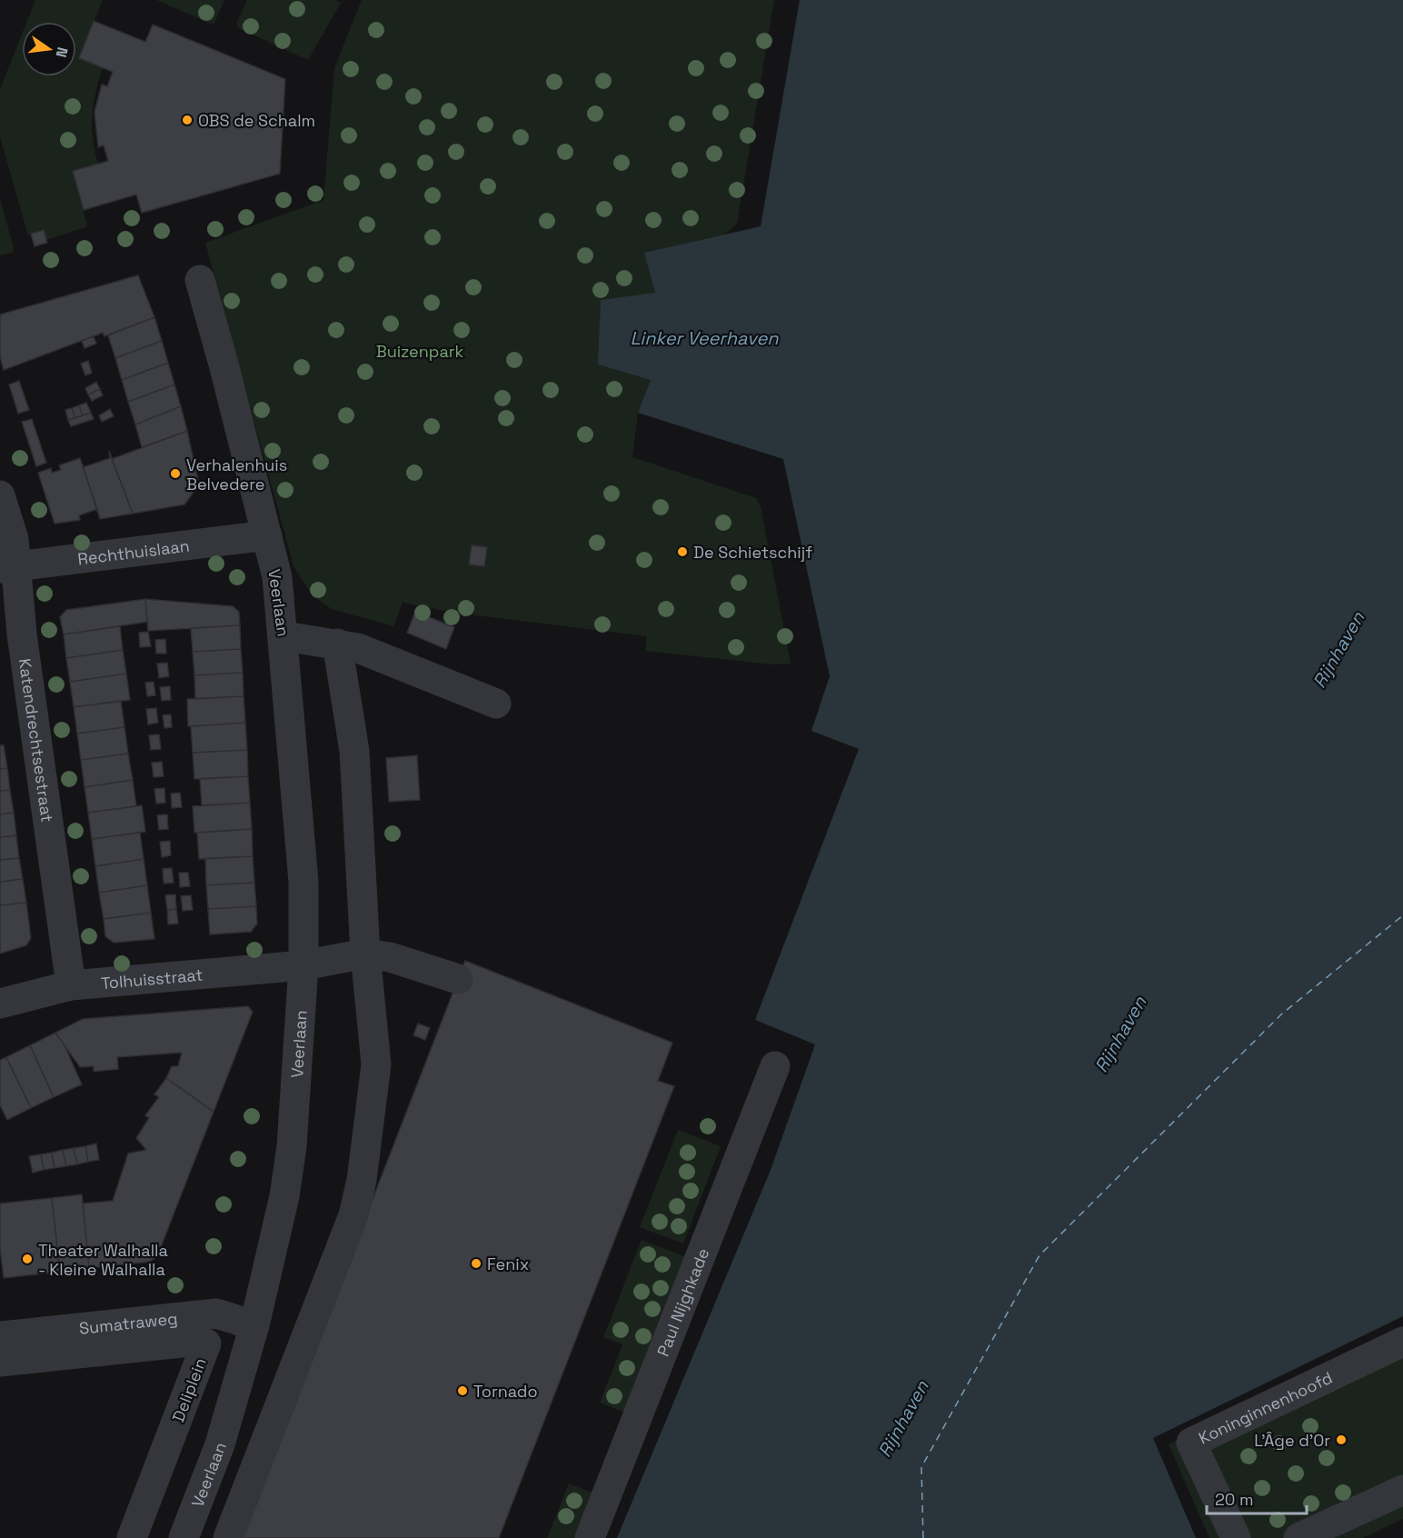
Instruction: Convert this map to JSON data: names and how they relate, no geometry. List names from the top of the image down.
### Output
{
  "streets": {
    "street": [
      "Rechthuislaan",
      "Veerlaan",
      "Katendrechtsestraat",
      "Tolhuisstraat",
      "Paul Nijghkade",
      "Sumatraweg",
      "Deliplein",
      "Koninginnenhoofd"
    ]
  },
  "crossings": [
    ["Rechthuislaan", "Veerlaan"],
    ["Rechthuislaan", "Katendrechtsestraat"],
    ["Veerlaan", "Tolhuisstraat"],
    ["Veerlaan", "Sumatraweg"],
    ["Katendrechtsestraat", "Tolhuisstraat"]
  ],
  "water": ["Linker Veerhaven", "Rijnhaven"],
  "parks": ["Buizenpark"],
  "places": [
    "OBS de Schalm",
    "Verhalenhuis Belvedere",
    "De Schietschijf",
    "Theater Walhalla - Kleine Walhalla",
    "Fenix",
    "Tornado",
    "L'Âge d'Or"
  ],
  "scale_bar": "20 m",
  "north": "right"
}
